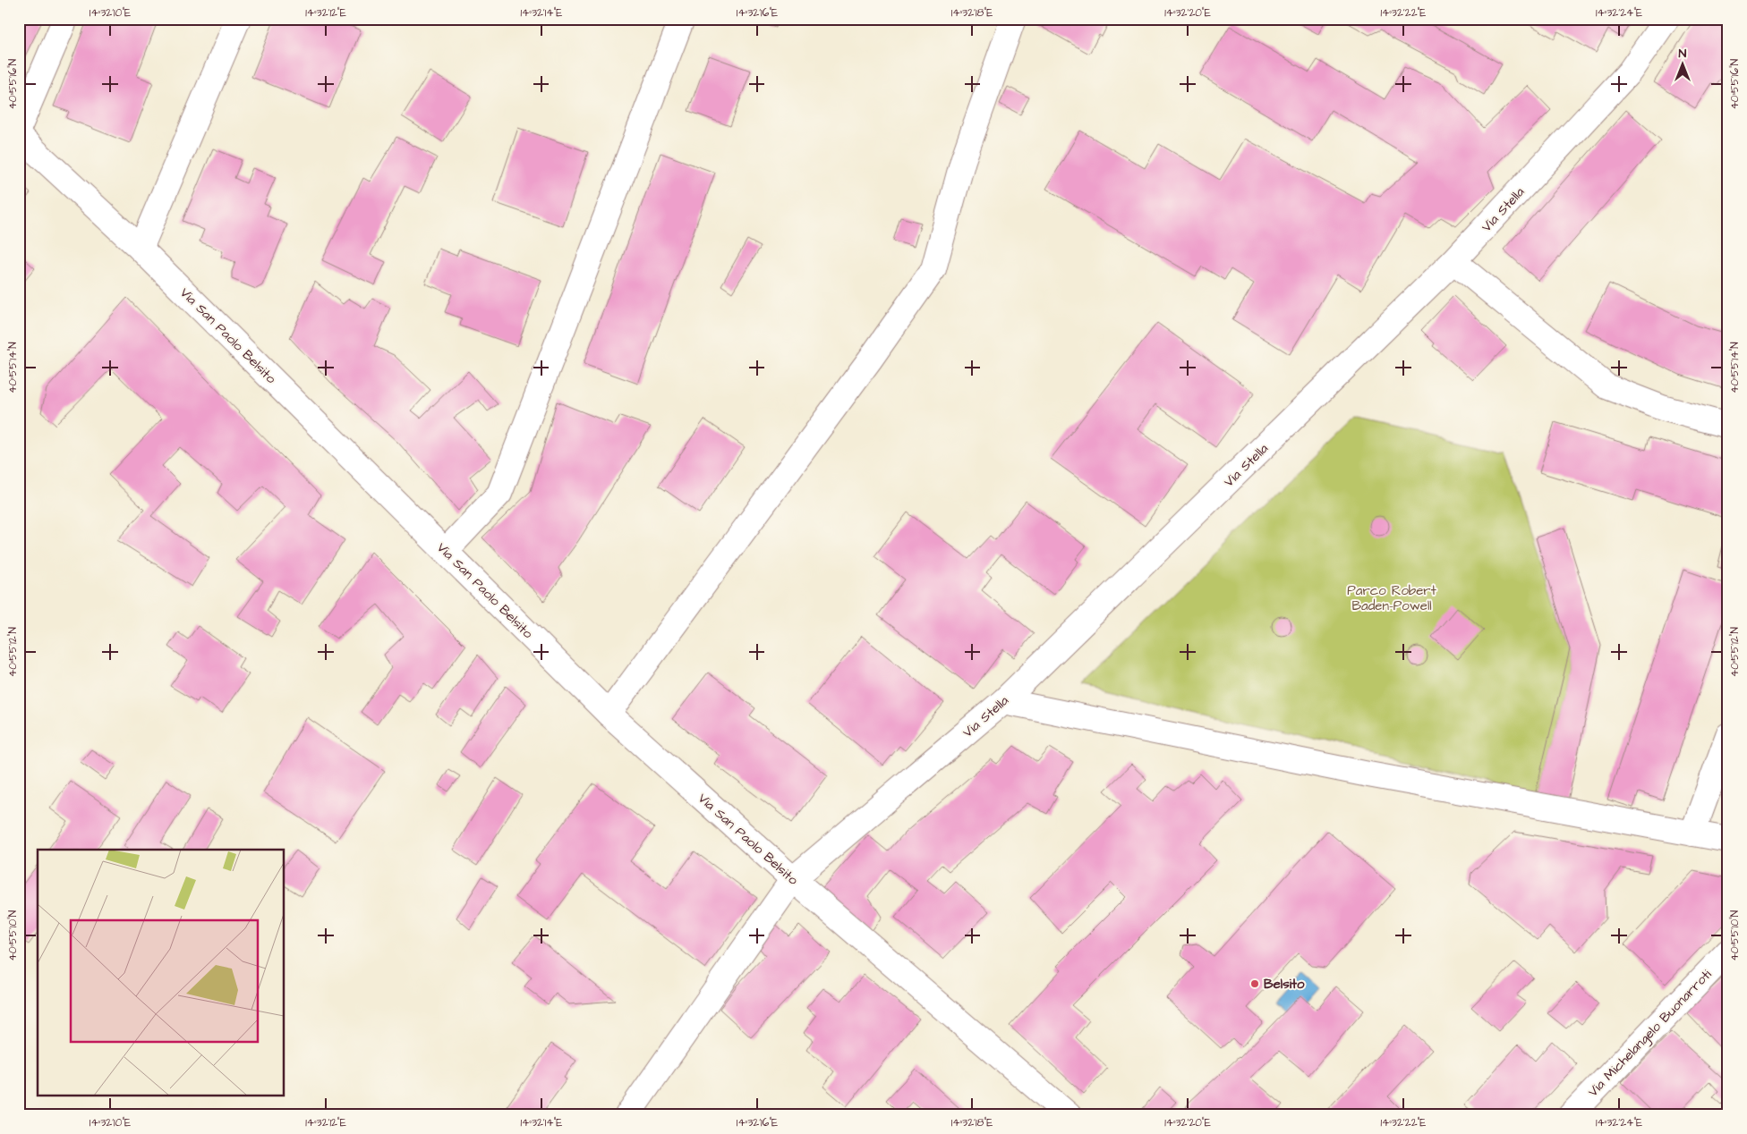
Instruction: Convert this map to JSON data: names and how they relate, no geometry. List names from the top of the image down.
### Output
{
  "streets": {
    "street": ["Via Stella", "Via San Paolo Belsito", "Via Michelangelo Buonarroti"]
  },
  "crossings": [
    ["Via Stella", "Via San Paolo Belsito"]
  ],
  "parks": ["Parco Robert Baden-Powell"],
  "places": ["Belsito"],
  "north": "top",
  "coordinates": [
    "14°32'10\"E",
    "14°32'12\"E",
    "14°32'14\"E",
    "14°32'16\"E",
    "14°32'18\"E",
    "14°32'20\"E",
    "14°32'22\"E",
    "14°32'24\"E",
    "40°55'16\"N",
    "40°55'14\"N",
    "40°55'12\"N",
    "40°55'10\"N"
  ]
}
